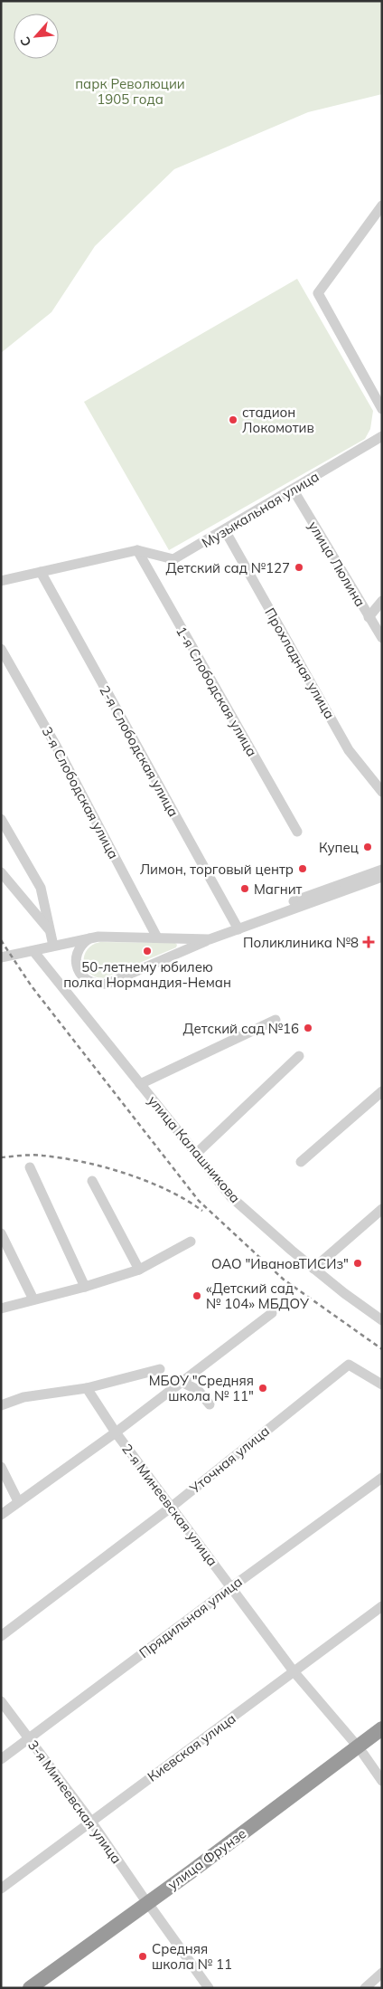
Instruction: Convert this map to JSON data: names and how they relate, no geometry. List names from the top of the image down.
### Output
{
  "streets": {
    "highway": ["улица Фрунзе"],
    "street": [
      "Музыкальная улица",
      "улица Люлина",
      "Прохладная улица",
      "1-я Слободская улица",
      "2-я Слободская улица",
      "3-я Слободская улица",
      "улица Калашникова",
      "Уточная улица",
      "2-я Минеевская улица",
      "Прядильная улица",
      "Киевская улица",
      "3-я Минеевская улица"
    ]
  },
  "crossings": [
    ["Музыкальная улица", "улица Люлина"],
    ["Музыкальная улица", "Прохладная улица"],
    ["Музыкальная улица", "1-я Слободская улица"],
    ["Музыкальная улица", "2-я Слободская улица"],
    ["Уточная улица", "2-я Минеевская улица"],
    ["2-я Минеевская улица", "Прядильная улица"],
    ["2-я Минеевская улица", "Киевская улица"],
    ["2-я Минеевская улица", "улица Фрунзе"],
    ["Прядильная улица", "3-я Минеевская улица"],
    ["Киевская улица", "3-я Минеевская улица"],
    ["3-я Минеевская улица", "улица Фрунзе"]
  ],
  "parks": ["парк Революции 1905 года"],
  "places": {
    "other": [
      "стадион Локомотив",
      "Детский сад №127",
      "Купец",
      "Лимон, торговый центр",
      "Магнит",
      "50-летнему юбилею полка Нормандия-Неман",
      "Детский сад №16",
      "ОАО \"ИвановТИСИз\"",
      "«Детский сад № 104» МБДОУ",
      "МБОУ \"Средняя школа № 11\"",
      "Средняя школа № 11"
    ],
    "health": ["Поликлиника №8"]
  },
  "north": "bottom left"
}
